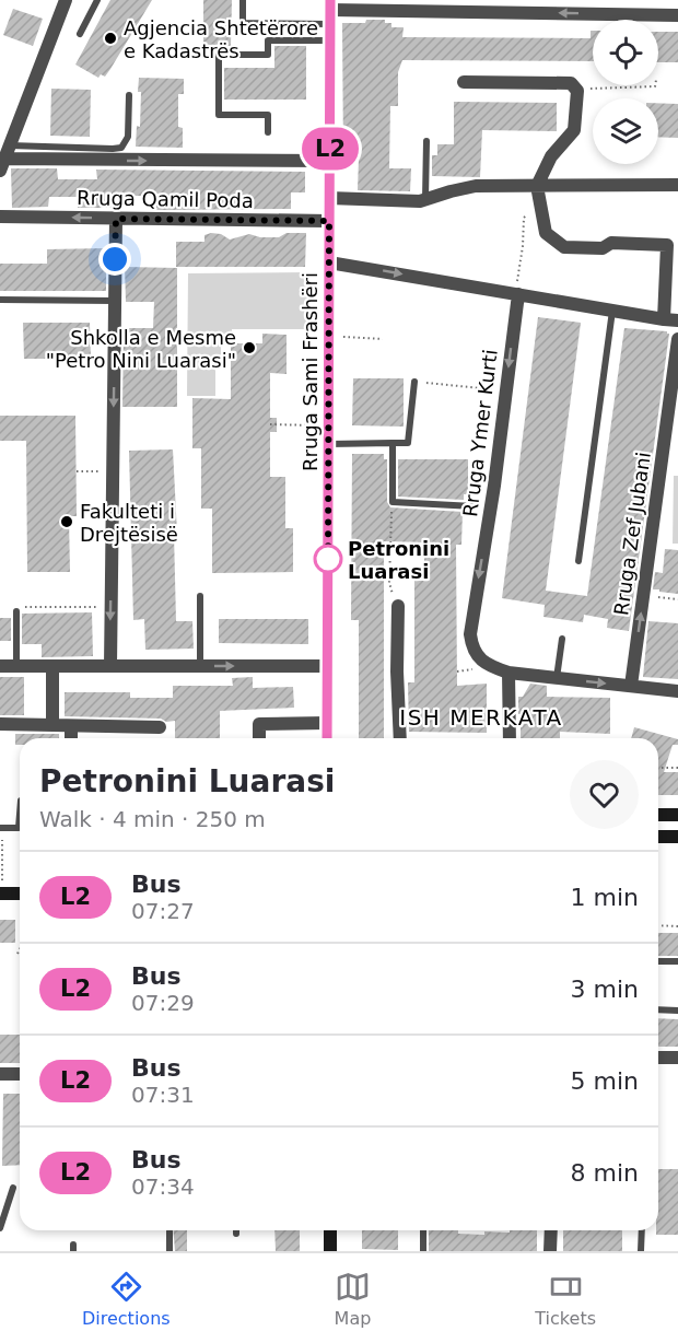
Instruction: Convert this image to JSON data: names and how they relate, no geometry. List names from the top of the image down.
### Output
{
  "streets": {
    "main road": ["Rruga Sami Frashëri"],
    "street": ["Rruga Qamil Poda", "Rruga Ymer Kurti", "Rruga Zef Jubani"]
  },
  "crossings": [
    ["Rruga Qamil Poda", "Rruga Sami Frashëri"],
    ["Rruga Ymer Kurti", "Rruga Zef Jubani"]
  ],
  "one_way": ["Rruga Ymer Kurti"],
  "districts": ["ISH MERKATA"],
  "places": [
    "Agjencia Shtetërore e Kadastrës",
    "Shkolla e Mesme \"Petro Nini Luarasi\"",
    "Fakulteti i Drejtësisë",
    "Petronini Luarasi"
  ],
  "lines": ["bus line L2"],
  "page": {
    "on_map": "L2",
    "heading": ["Petronini Luarasi", "Walk · 4 min · 250 m"],
    "list": [
      {
        "mark": "L2",
        "name": "Bus",
        "note": "07:27",
        "value": "1 min"
      },
      {
        "mark": "L2",
        "name": "Bus",
        "note": "07:29",
        "value": "3 min"
      },
      {
        "mark": "L2",
        "name": "Bus",
        "note": "07:31",
        "value": "5 min"
      },
      {
        "mark": "L2",
        "name": "Bus",
        "note": "07:34",
        "value": "8 min"
      }
    ],
    "tabs": ["Directions", "Map", "Tickets"]
  }
}
